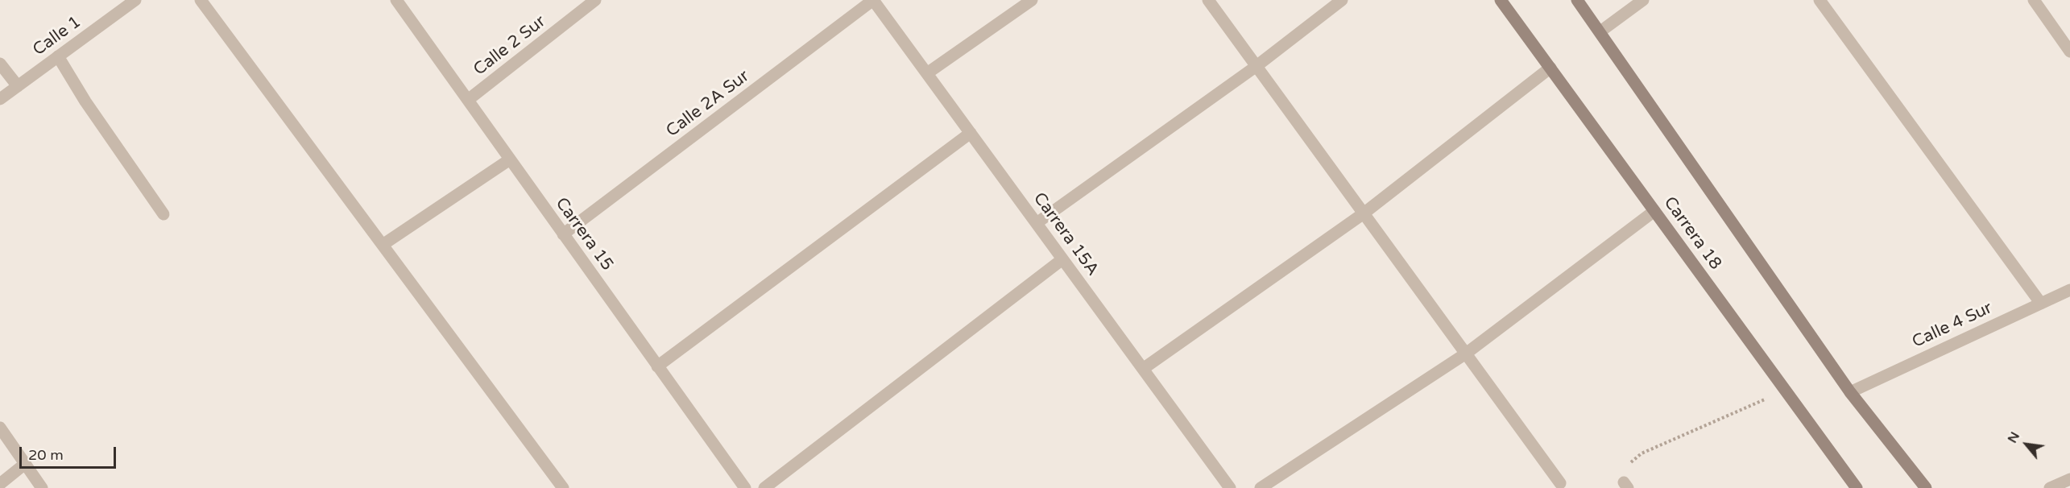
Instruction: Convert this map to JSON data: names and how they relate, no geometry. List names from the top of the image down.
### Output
{
  "streets": {
    "street": [
      "Calle 1",
      "Calle 2 Sur",
      "Calle 2A Sur",
      "Carrera 18",
      "Carrera 15",
      "Carrera 15A",
      "Calle 4 Sur"
    ]
  },
  "crossings": [
    ["Calle 2 Sur", "Carrera 15"],
    ["Calle 2A Sur", "Carrera 15"],
    ["Calle 2A Sur", "Carrera 15A"]
  ],
  "scale_bar": "20 m",
  "north": "top left"
}
